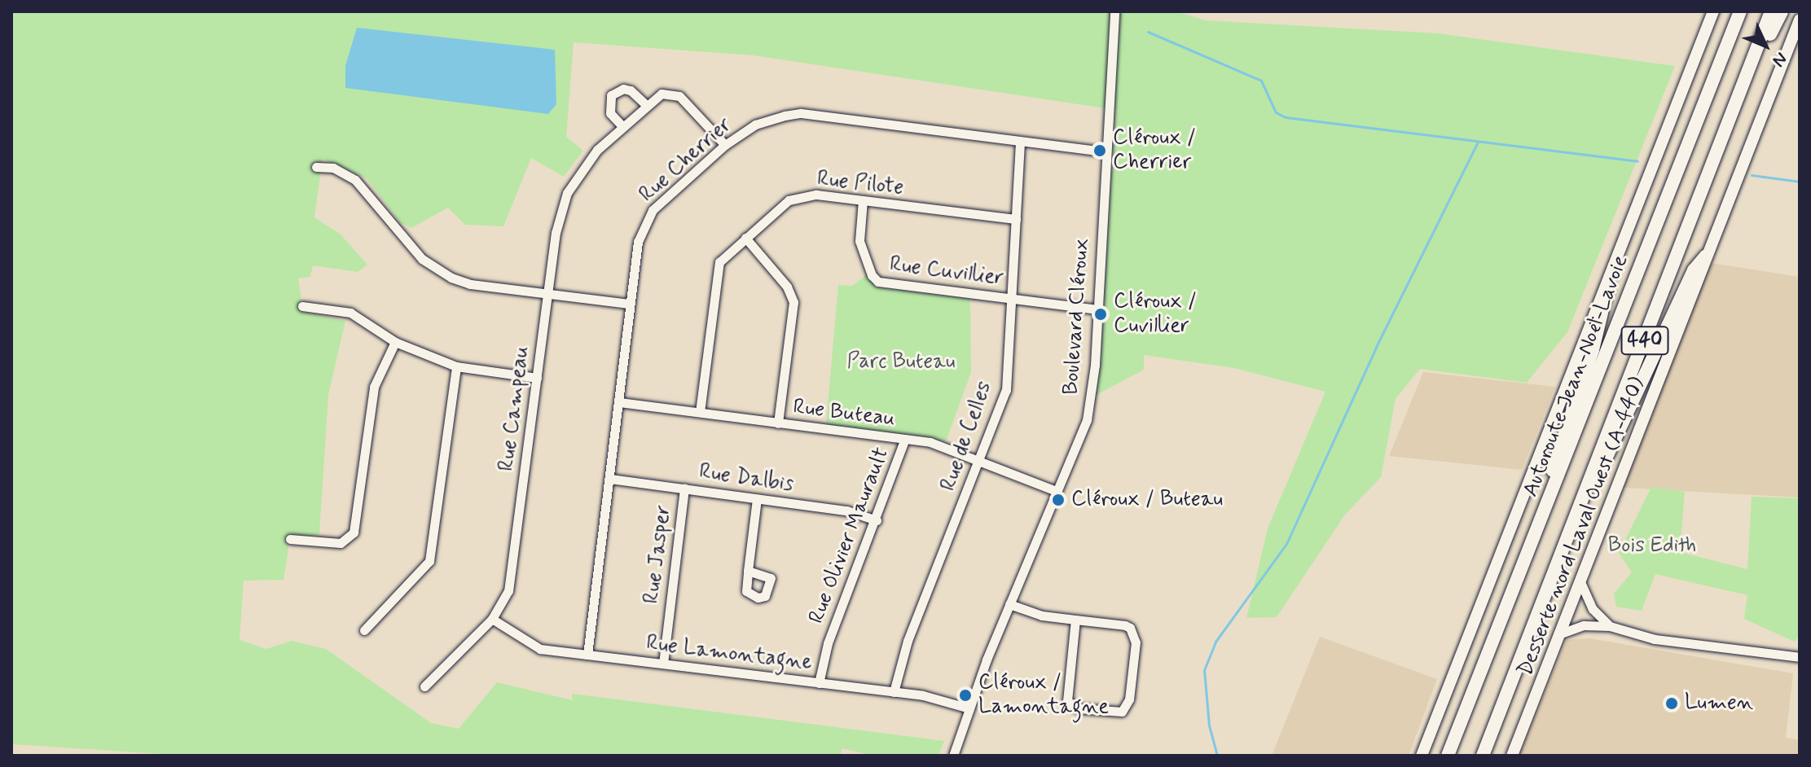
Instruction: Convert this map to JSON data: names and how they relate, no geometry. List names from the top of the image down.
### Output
{
  "streets": {
    "highway": ["440", "Autoroute Jean-Noël-Lavoie"],
    "main road": ["Desserte nord Laval Ouest (A-440)"],
    "street": [
      "Rue Cherrier",
      "Rue Pilote",
      "Rue Cuvillier",
      "Boulevard Cléroux",
      "Rue Campeau",
      "Rue Buteau",
      "Rue de Celles",
      "Rue Dalbis",
      "Rue Olivier Maurault",
      "Rue Jasper",
      "Rue Lamontagne"
    ]
  },
  "crossings": [
    ["Rue Cherrier", "Boulevard Cléroux"],
    ["Rue Cherrier", "Rue Campeau"],
    ["Rue Cherrier", "Rue Buteau"],
    ["Rue Cherrier", "Rue de Celles"],
    ["Rue Cherrier", "Rue Dalbis"],
    ["Rue Cherrier", "Rue Lamontagne"],
    ["Rue Pilote", "Rue Cuvillier"],
    ["Rue Pilote", "Rue Buteau"],
    ["Rue Pilote", "Rue de Celles"],
    ["Rue Cuvillier", "Boulevard Cléroux"],
    ["Rue Cuvillier", "Rue de Celles"],
    ["Boulevard Cléroux", "Rue Buteau"],
    ["Boulevard Cléroux", "Rue Lamontagne"],
    ["Rue Campeau", "Rue Lamontagne"],
    ["Rue Buteau", "Rue de Celles"],
    ["Rue Buteau", "Rue Olivier Maurault"],
    ["Rue de Celles", "Rue Lamontagne"],
    ["Rue Dalbis", "Rue Olivier Maurault"],
    ["Rue Dalbis", "Rue Jasper"],
    ["Rue Olivier Maurault", "Rue Lamontagne"],
    ["Rue Jasper", "Rue Lamontagne"]
  ],
  "parks": ["Parc Buteau", "Bois Edith"],
  "places": [
    "Cléroux / Cherrier",
    "Cléroux / Cuvillier",
    "Cléroux / Buteau",
    "Cléroux / Lamontagne",
    "Lumen"
  ],
  "north": "bottom right"
}
